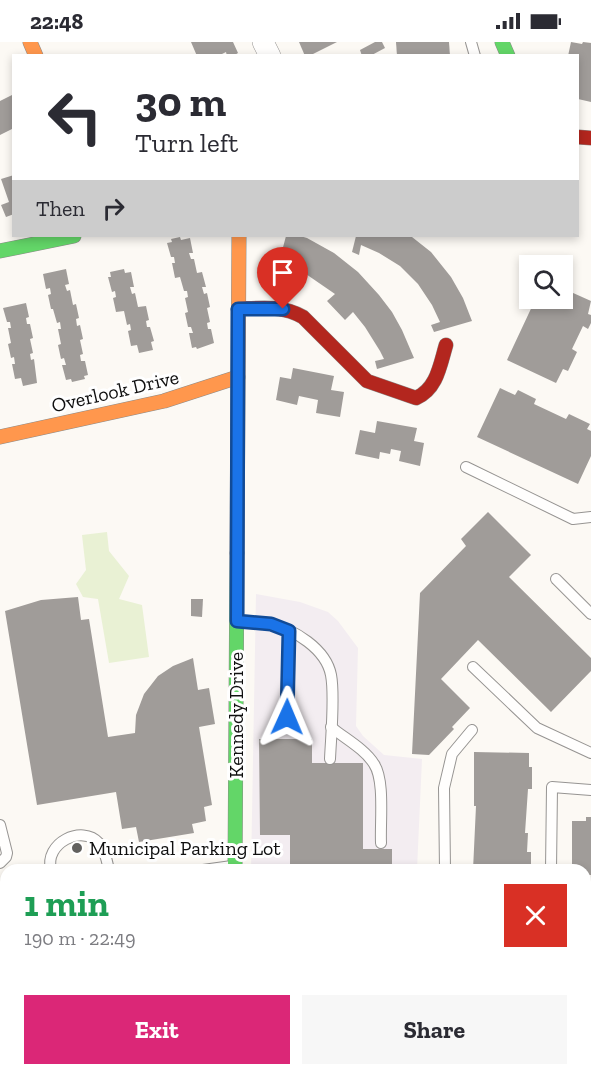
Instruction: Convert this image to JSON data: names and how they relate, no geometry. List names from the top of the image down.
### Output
{
  "streets": {
    "street": ["Overlook Drive", "Kennedy Drive"]
  },
  "crossings": [
    ["Overlook Drive", "Kennedy Drive"]
  ],
  "places": ["Municipal Parking Lot"],
  "page": {
    "status": "22:48",
    "turn": ["30 m", "Turn left"],
    "then": "Then",
    "heading": ["1 min", "190 m · 22:49"],
    "buttons": ["Exit", "Share"]
  }
}
